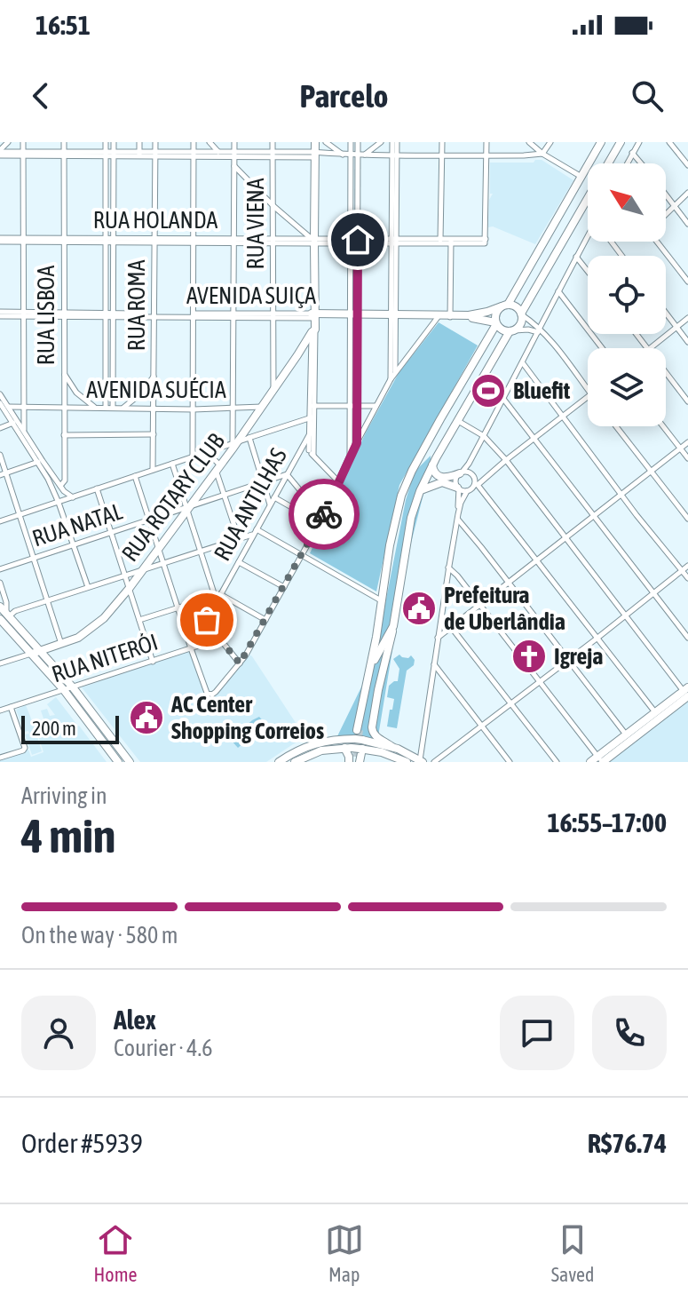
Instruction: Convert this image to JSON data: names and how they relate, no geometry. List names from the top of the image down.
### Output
{
  "streets": {
    "main road": ["AVENIDA SUIÇA", "RUA ROTARY CLUB"],
    "street": [
      "RUA HOLANDA",
      "RUA VIENA",
      "RUA ROMA",
      "RUA LISBOA",
      "AVENIDA SUÉCIA",
      "RUA ANTILHAS",
      "RUA NATAL",
      "RUA NITERÓI"
    ]
  },
  "crossings": [
    ["RUA HOLANDA", "RUA VIENA"],
    ["RUA HOLANDA", "RUA ROMA"],
    ["RUA HOLANDA", "RUA LISBOA"],
    ["RUA VIENA", "AVENIDA SUIÇA"],
    ["RUA VIENA", "RUA ROTARY CLUB"],
    ["AVENIDA SUIÇA", "RUA ROMA"],
    ["AVENIDA SUIÇA", "RUA LISBOA"],
    ["RUA ROMA", "AVENIDA SUÉCIA"],
    ["RUA LISBOA", "AVENIDA SUÉCIA"],
    ["AVENIDA SUÉCIA", "RUA ROTARY CLUB"],
    ["RUA ROTARY CLUB", "RUA NATAL"],
    ["RUA ANTILHAS", "RUA NATAL"],
    ["RUA ANTILHAS", "RUA NITERÓI"]
  ],
  "places": {
    "sports": ["Bluefit"],
    "public building": ["Prefeitura de Uberlândia", "AC Center Shopping Correios"],
    "church": ["Igreja"]
  },
  "scale_bar": "200 m",
  "north": "top left",
  "page": {
    "status": "16:51",
    "header": "Parcelo",
    "scale": "200 m",
    "heading": ["4 min", "Arriving in", "16:55–17:00"],
    "panel": [
      "Alex",
      "Courier · 4.6",
      "Order #5939",
      "R$76.74"
    ],
    "bar": "On the way · 580 m",
    "tabs": ["Home", "Map", "Saved"]
  }
}
